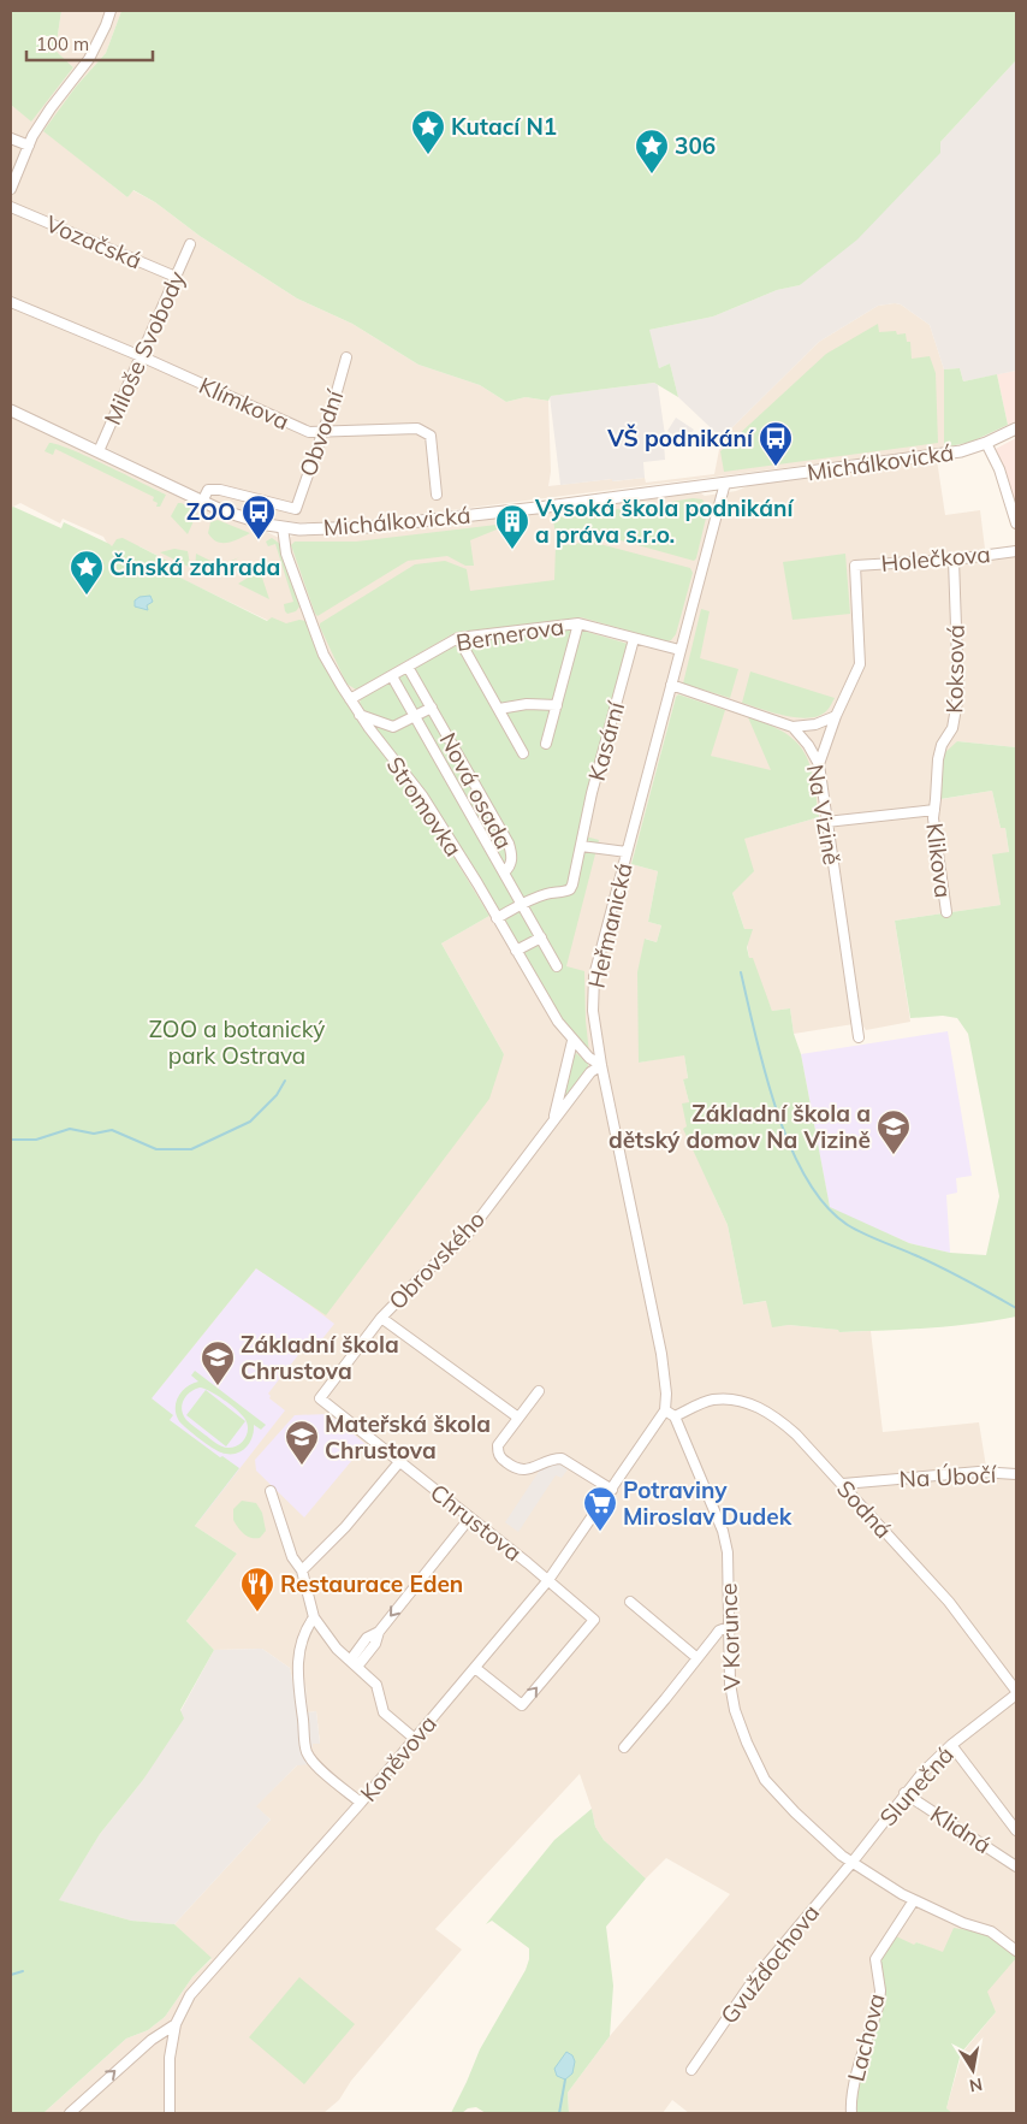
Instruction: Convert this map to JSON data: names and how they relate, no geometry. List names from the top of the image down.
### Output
{
  "streets": {
    "street": [
      "Vozačská",
      "Miloše Svobody",
      "Klímkova",
      "Obvodní",
      "Michálkovická",
      "Holečkova",
      "Bernerova",
      "Koksová",
      "Kasární",
      "Nová osada",
      "Stromovka",
      "Na Vizině",
      "Klikova",
      "Heřmanická",
      "Obrovského",
      "Na Úbočí",
      "Sodná",
      "Chrustova",
      "V Korunce",
      "Koněvova",
      "Slunečná",
      "Klidná",
      "Gvužďochova",
      "Lachova"
    ]
  },
  "crossings": [
    ["Vozačská", "Miloše Svobody"],
    ["Miloše Svobody", "Klímkova"],
    ["Miloše Svobody", "Michálkovická"],
    ["Klímkova", "Obvodní"],
    ["Obvodní", "Michálkovická"],
    ["Michálkovická", "Stromovka"],
    ["Michálkovická", "Heřmanická"],
    ["Holečkova", "Koksová"],
    ["Bernerova", "Kasární"],
    ["Bernerova", "Nová osada"],
    ["Bernerova", "Stromovka"],
    ["Bernerova", "Heřmanická"],
    ["Koksová", "Klikova"],
    ["Kasární", "Nová osada"],
    ["Nová osada", "Stromovka"],
    ["Stromovka", "Heřmanická"],
    ["Stromovka", "Obrovského"],
    ["Na Vizině", "Klikova"],
    ["Heřmanická", "Obrovského"],
    ["Heřmanická", "Koněvova"],
    ["Obrovského", "Chrustova"],
    ["Na Úbočí", "Sodná"],
    ["Sodná", "V Korunce"],
    ["Sodná", "Slunečná"],
    ["Chrustova", "Koněvova"],
    ["V Korunce", "Slunečná"],
    ["V Korunce", "Gvužďochova"],
    ["V Korunce", "Lachova"],
    ["Slunečná", "Klidná"],
    ["Slunečná", "Gvužďochova"]
  ],
  "parks": ["ZOO a botanický park Ostrava"],
  "places": {
    "place": ["Kutací N1", "306", "Čínská zahrada"],
    "bus stop": ["VŠ podnikání", "ZOO"],
    "building": ["Vysoká škola podnikání a práva s.r.o."],
    "school or university": ["Základní škola a dětský domov Na Vizině", "Základní škola Chrustova", "Mateřská škola Chrustova"],
    "supermarket": ["Potraviny Miroslav Dudek"],
    "restaurant": ["Restaurace Eden"]
  },
  "scale_bar": "100 m",
  "north": "bottom"
}
